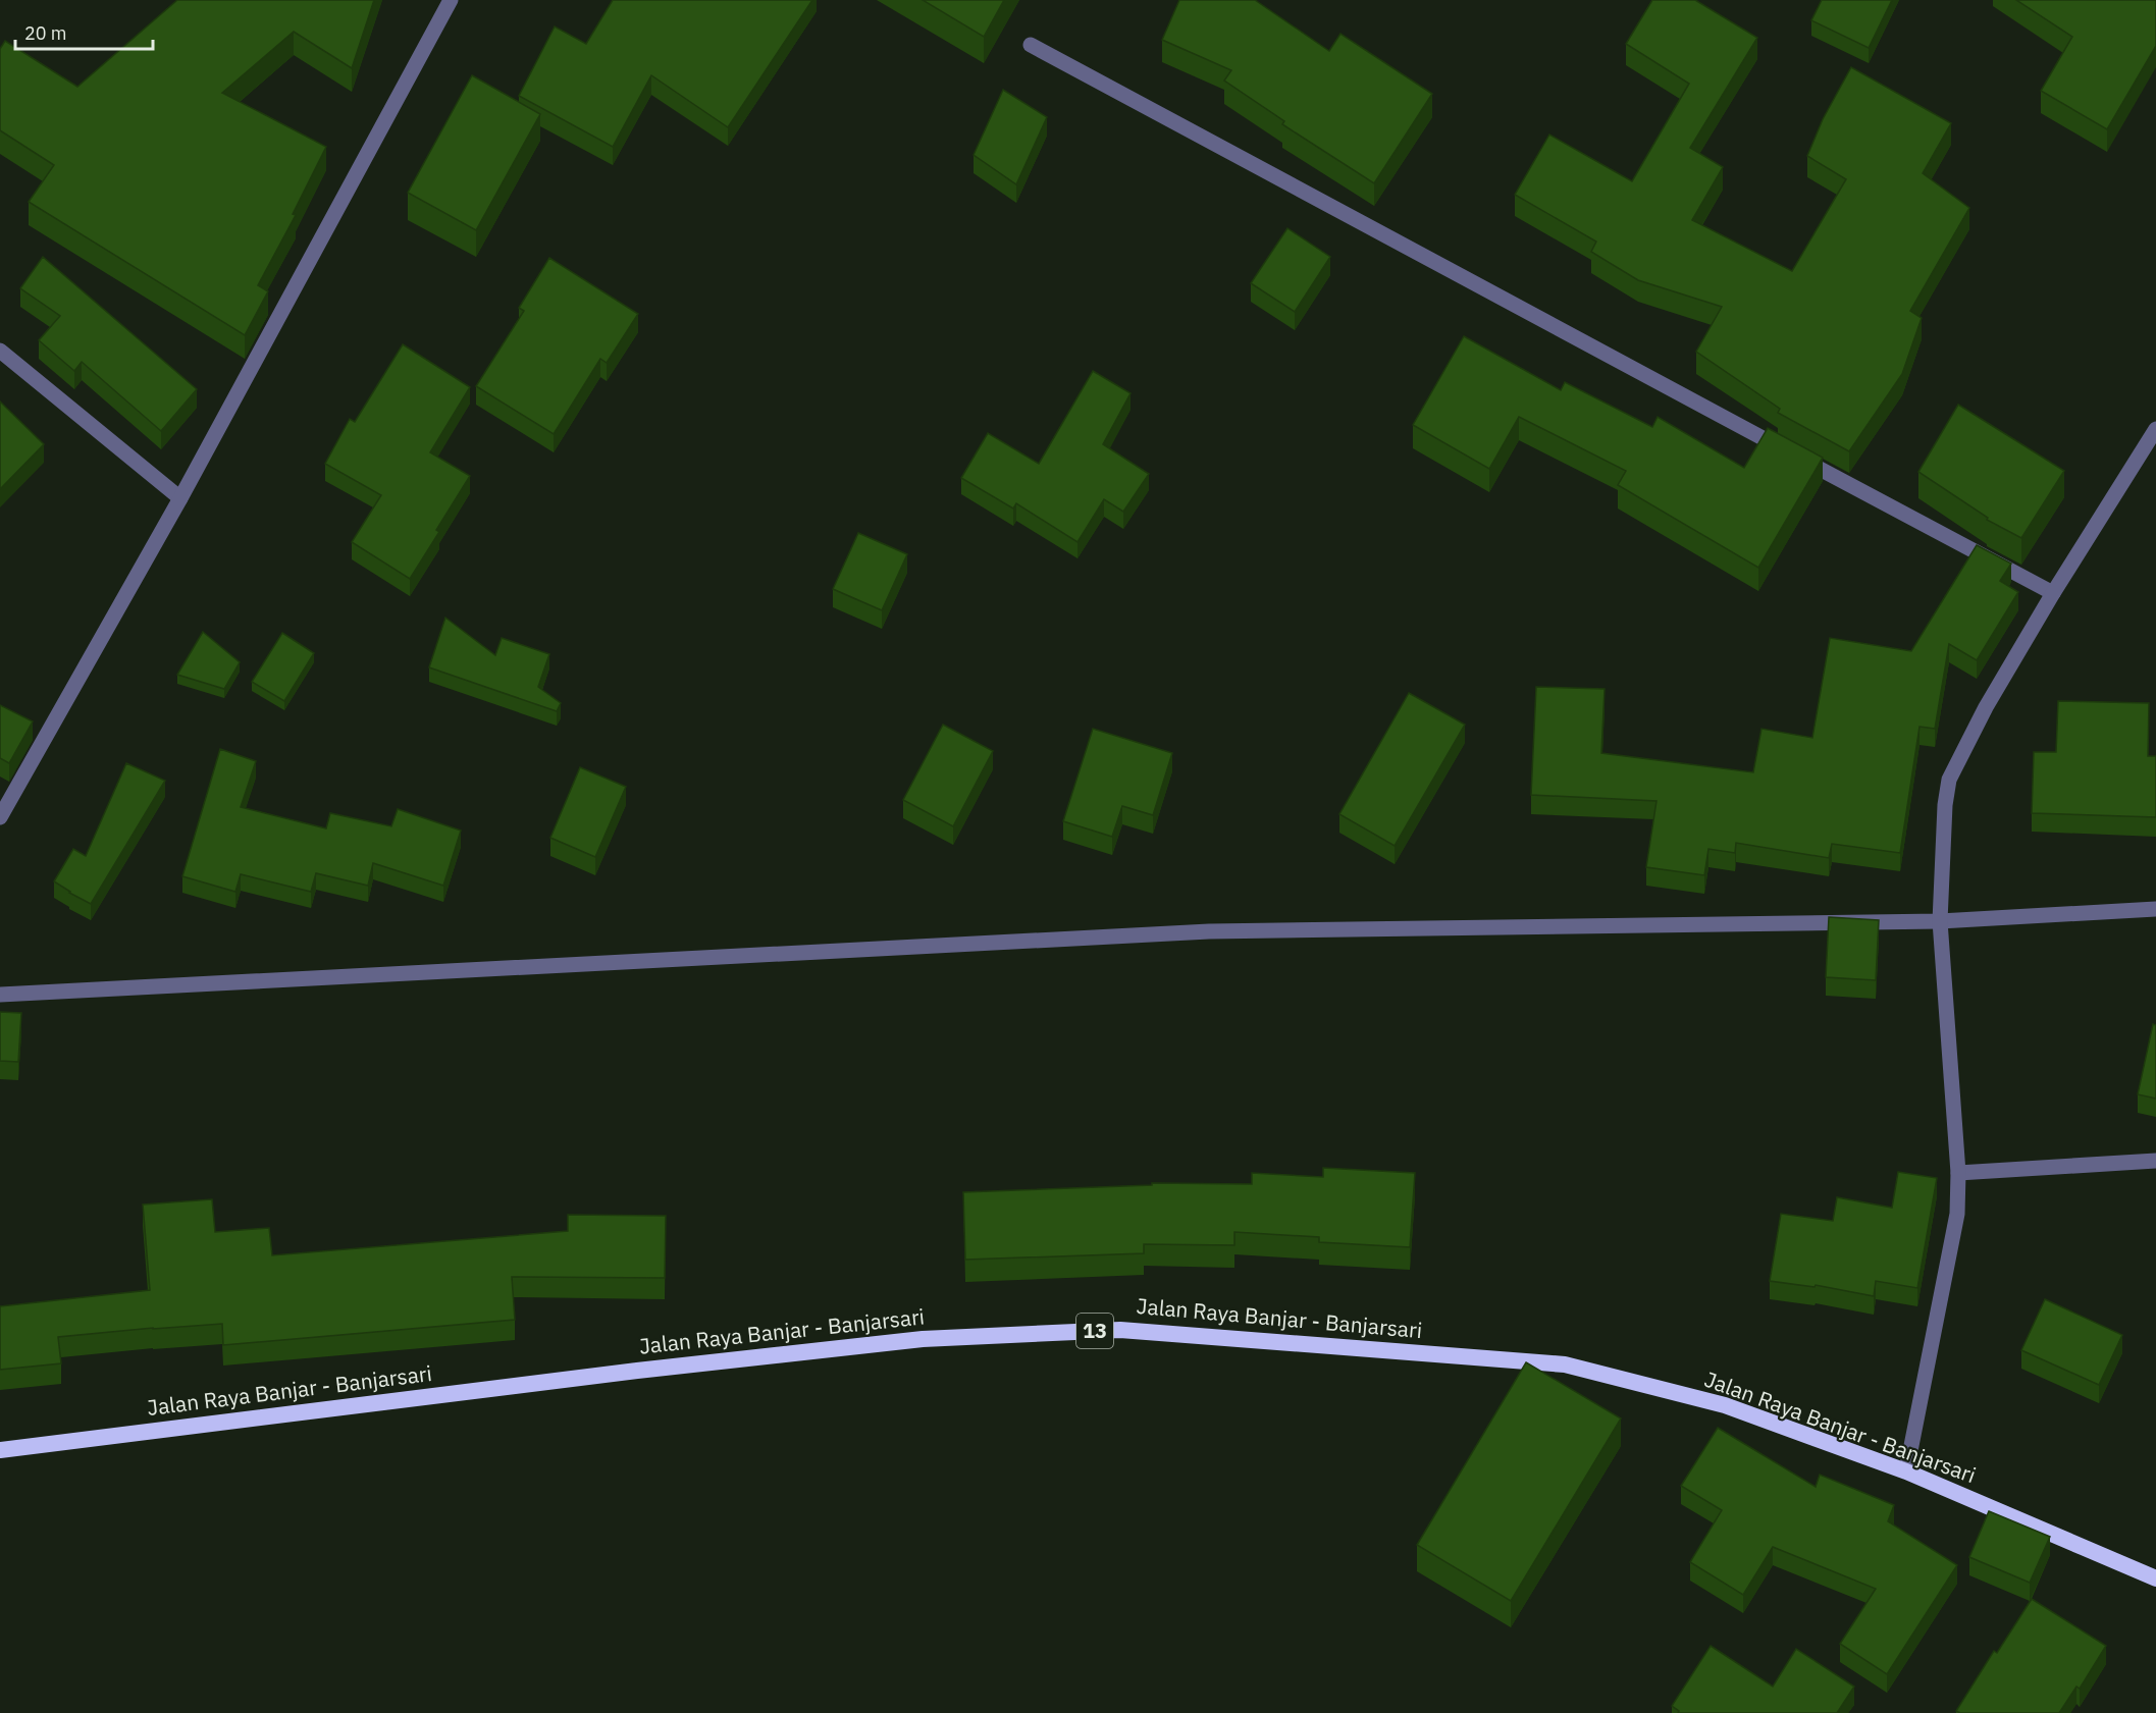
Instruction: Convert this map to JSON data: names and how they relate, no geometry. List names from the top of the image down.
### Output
{
  "streets": {
    "highway": ["Jalan Raya Banjar - Banjarsari", "13"]
  },
  "scale_bar": "20 m"
}
